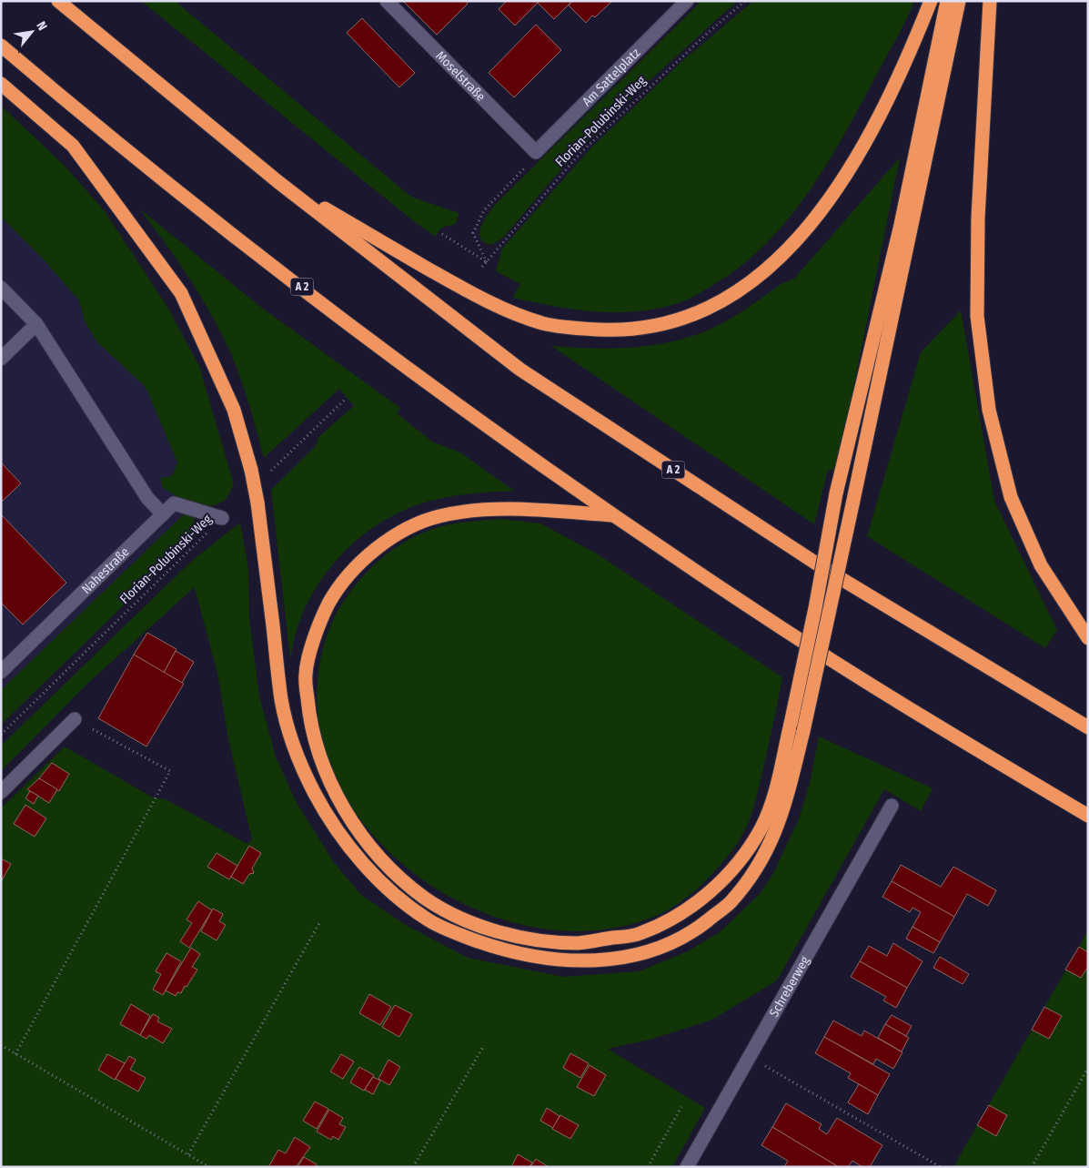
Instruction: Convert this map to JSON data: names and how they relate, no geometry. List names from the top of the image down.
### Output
{
  "streets": {
    "highway": ["A 2"],
    "street": [
      "Moselstraße",
      "Am Sattelplatz",
      "Nahestraße",
      "Schreberweg"
    ],
    "path": ["Florian-Polubinski-Weg"]
  },
  "crossings": [
    ["Moselstraße", "Am Sattelplatz"],
    ["Florian-Polubinski-Weg", "Nahestraße"]
  ],
  "north": "top right"
}
